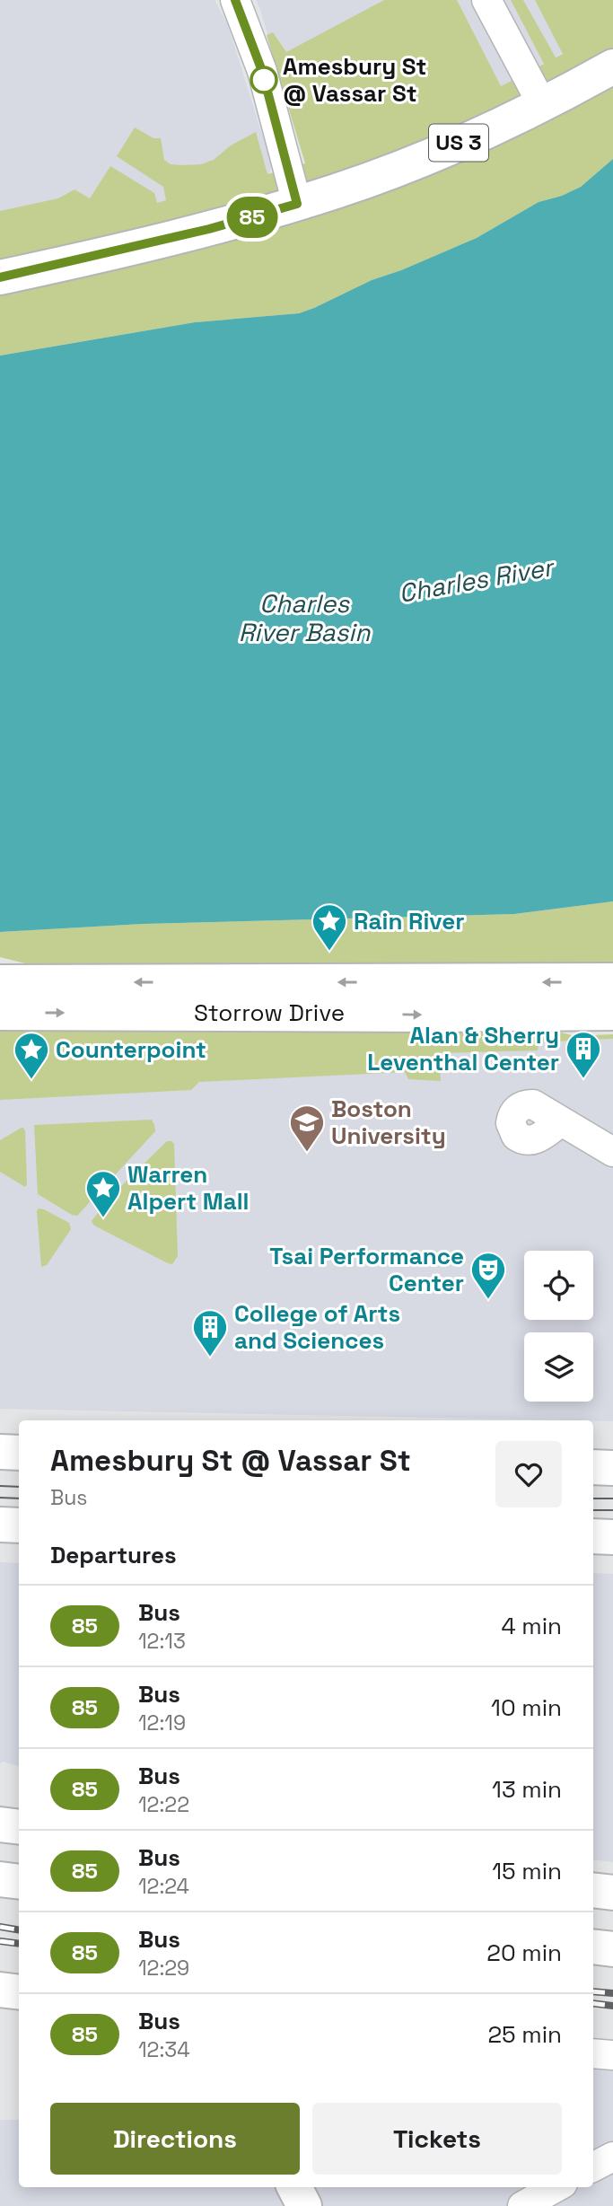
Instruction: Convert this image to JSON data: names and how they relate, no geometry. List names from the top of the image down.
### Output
{
  "streets": {
    "main road": ["US 3", "Storrow Drive"]
  },
  "water": ["Charles River", "Charles River Basin"],
  "places": {
    "other": ["Amesbury St @ Vassar St"],
    "place": ["Rain River", "Counterpoint", "Warren Alpert Mall"],
    "building": ["Alan & Sherry Leventhal Center", "College of Arts and Sciences"],
    "school or university": ["Boston University"],
    "theatre": ["Tsai Performance Center"]
  },
  "lines": ["bus line 85"],
  "page": {
    "on_map": "85",
    "heading": [
      ["Amesbury St @ Vassar St", "Bus"],
      "Departures"
    ],
    "list": [
      {
        "mark": "85",
        "name": "Bus",
        "note": "12:13",
        "value": "4 min"
      },
      {
        "mark": "85",
        "name": "Bus",
        "note": "12:19",
        "value": "10 min"
      },
      {
        "mark": "85",
        "name": "Bus",
        "note": "12:22",
        "value": "13 min"
      },
      {
        "mark": "85",
        "name": "Bus",
        "note": "12:24",
        "value": "15 min"
      },
      {
        "mark": "85",
        "name": "Bus",
        "note": "12:29",
        "value": "20 min"
      },
      {
        "mark": "85",
        "name": "Bus",
        "note": "12:34",
        "value": "25 min"
      }
    ],
    "buttons": ["Directions", "Tickets"]
  }
}
